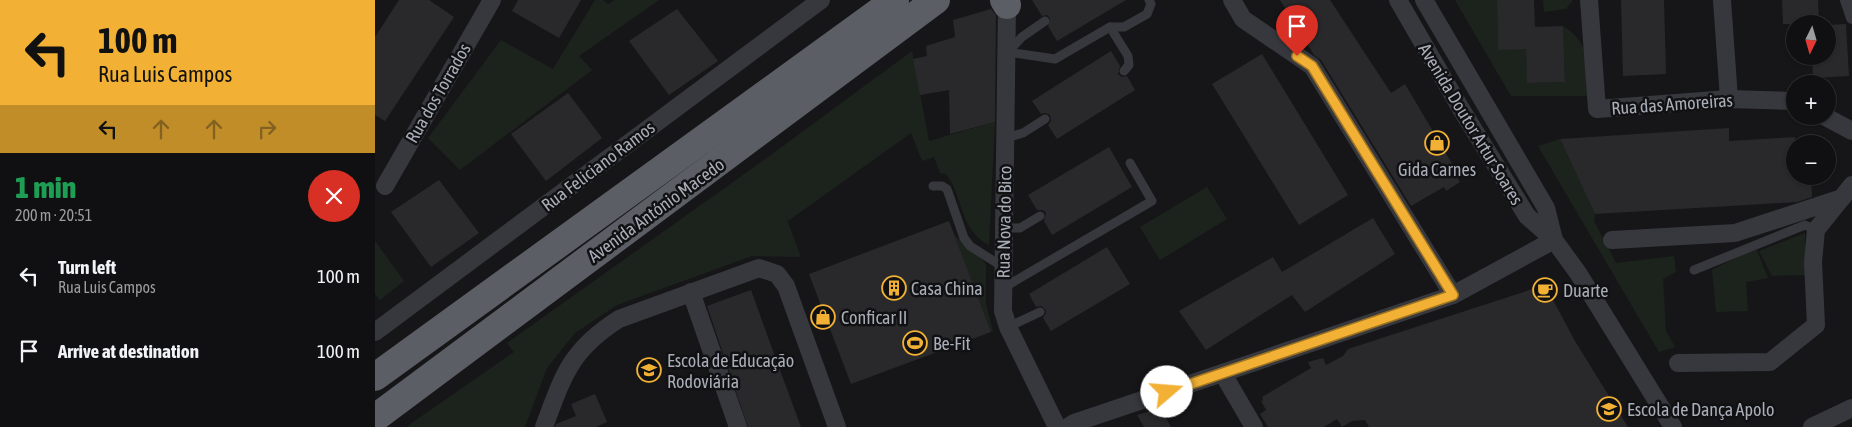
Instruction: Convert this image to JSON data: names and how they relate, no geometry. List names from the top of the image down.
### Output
{
  "streets": {
    "highway": ["Avenida António Macedo"],
    "street": [
      "Rua dos Torrados",
      "Rua das Amoreiras",
      "Avenida Doutor Artur Soares",
      "Rua Feliciano Ramos",
      "Rua Nova do Bico"
    ]
  },
  "places": {
    "shop": ["Gida Carnes", "Conficar II"],
    "building": ["Casa China"],
    "cafe": ["Duarte"],
    "sports": ["Be-Fit"],
    "school or university": ["Escola de Educação Rodoviária", "Escola de Dança Apolo"]
  },
  "north": "bottom",
  "page": {
    "turn": ["100 m", "Rua Luis Campos"],
    "map_buttons": ["+", "−"],
    "heading": ["1 min", "200 m · 20:51"],
    "list": [
      {
        "name": "Turn left",
        "note": "Rua Luis Campos",
        "value": "100 m"
      },
      {
        "name": "Arrive at destination",
        "value": "100 m"
      }
    ]
  }
}
